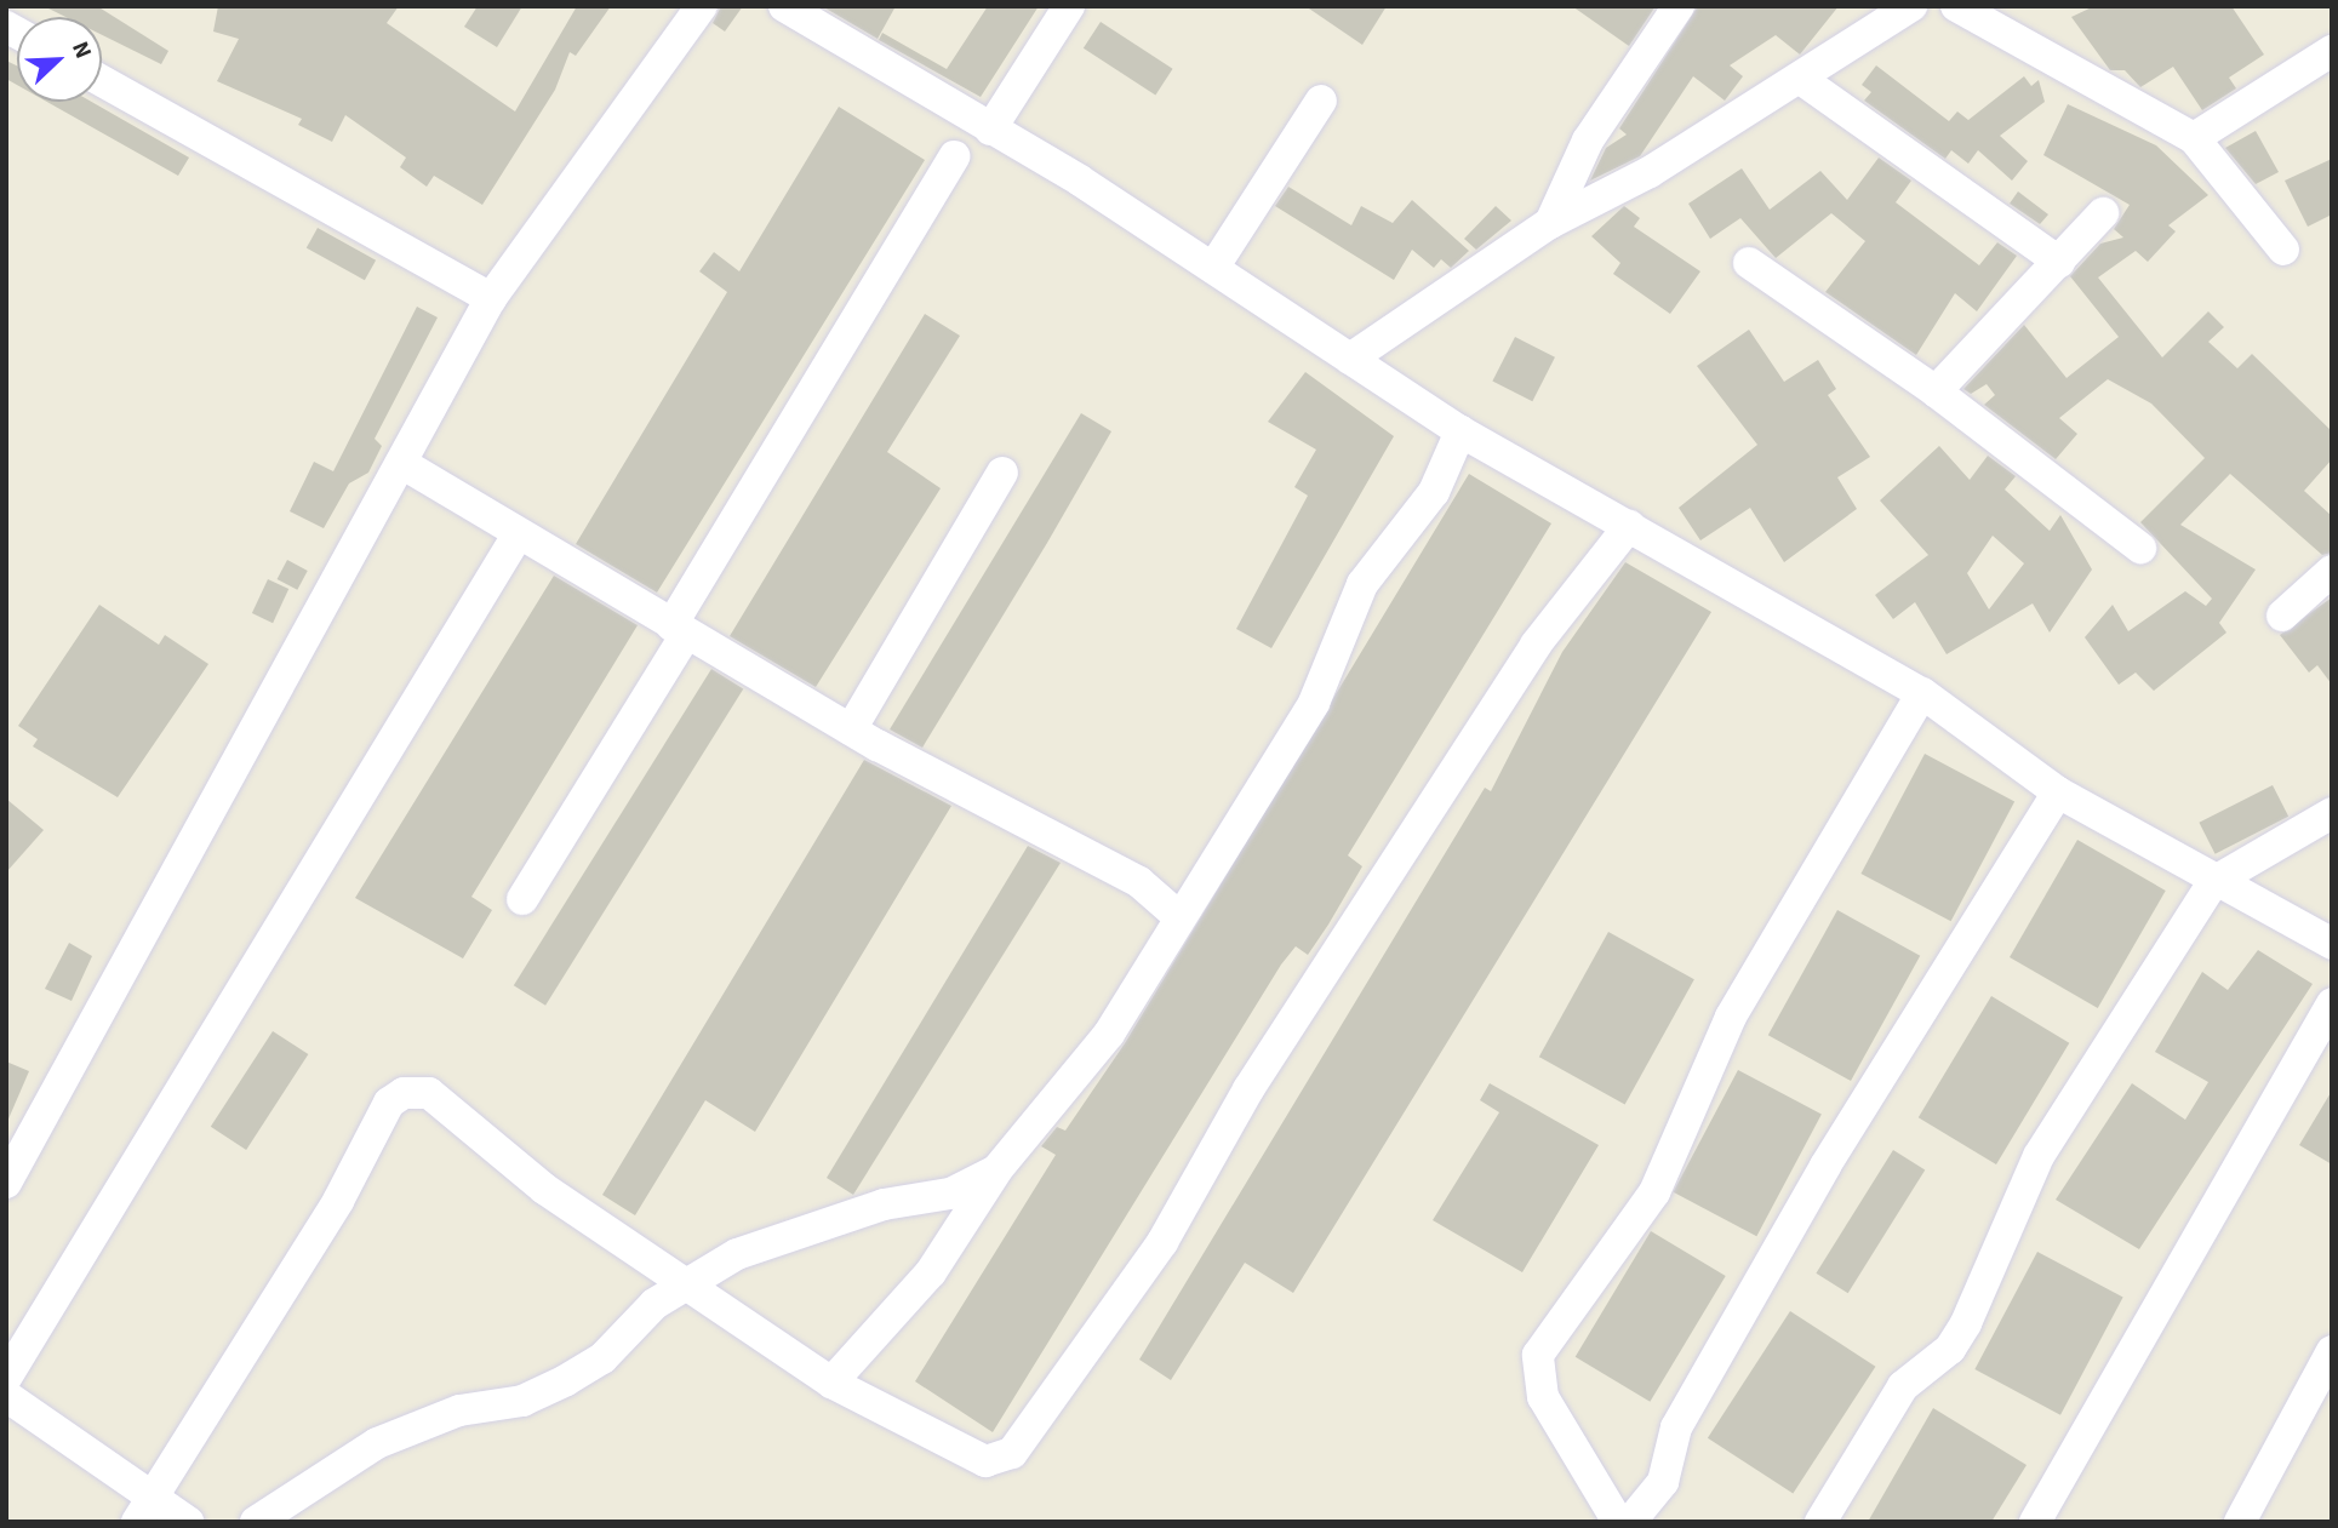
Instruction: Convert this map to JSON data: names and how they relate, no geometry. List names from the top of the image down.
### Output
{
  "north": "top right"
}
